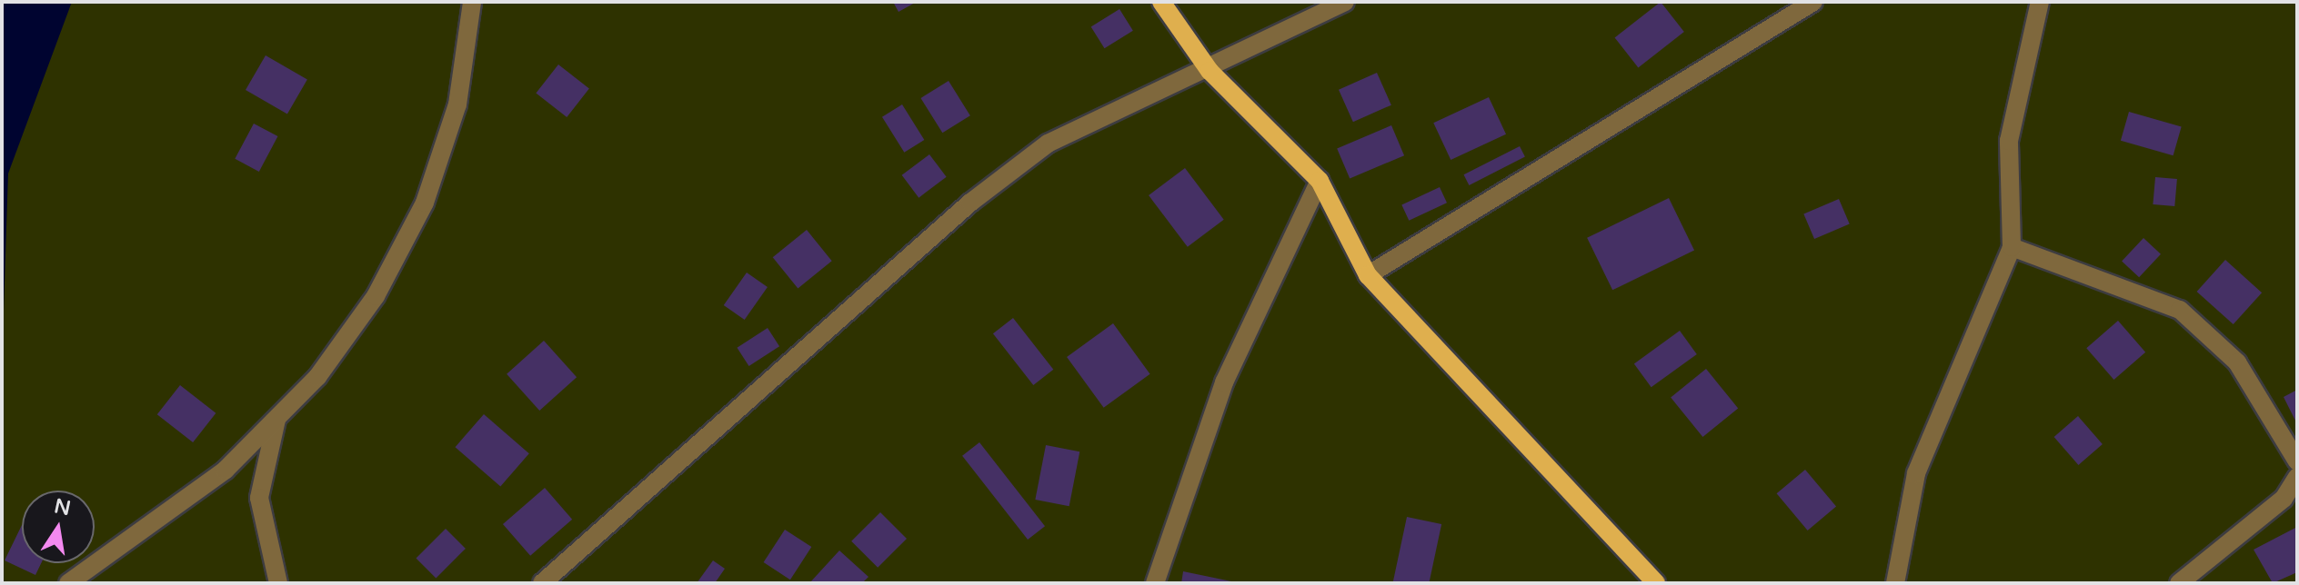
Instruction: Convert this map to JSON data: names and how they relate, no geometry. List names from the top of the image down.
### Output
{
  "north": "top"
}
